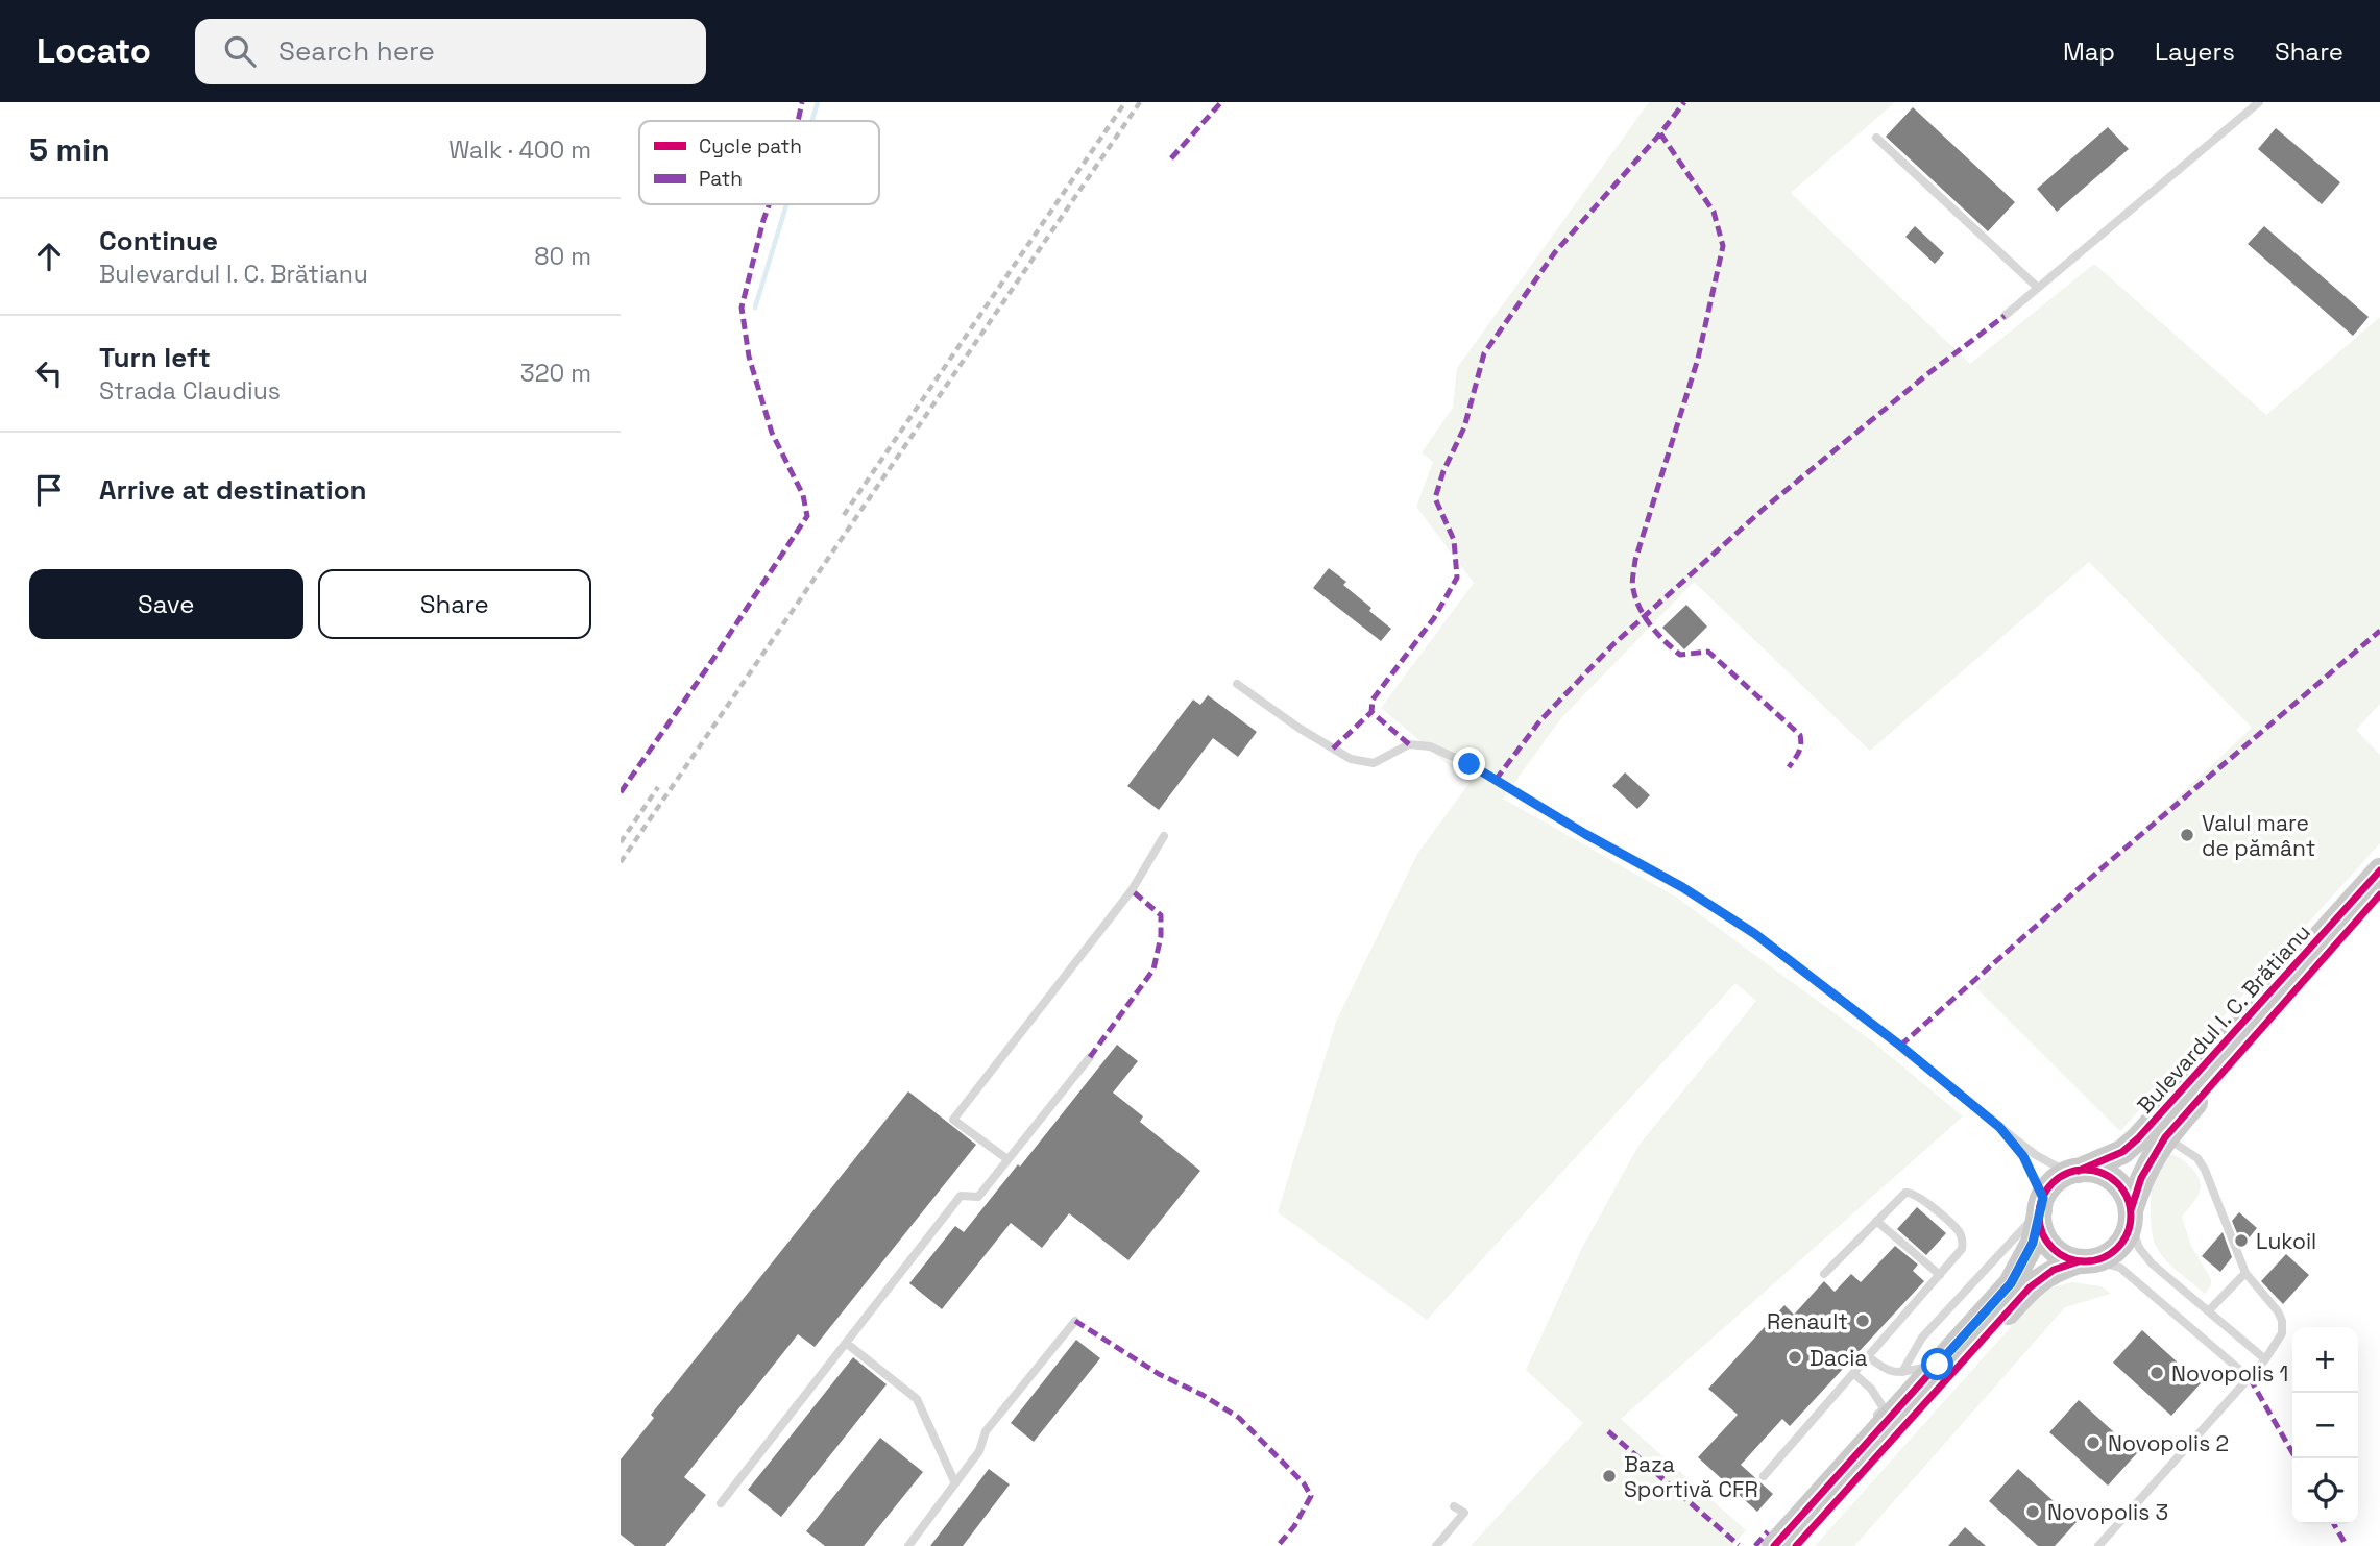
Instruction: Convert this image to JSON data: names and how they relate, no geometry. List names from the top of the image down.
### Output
{
  "streets": {
    "main road": ["Bulevardul I. C. Brătianu"]
  },
  "places": [
    "Valul mare de pământ",
    "Lukoil",
    "Renault",
    "Dacia",
    "Novopolis 1",
    "Novopolis 2",
    "Baza Sportivă CFR",
    "Novopolis 3"
  ],
  "legend": ["Cycle path", "Path"],
  "page": {
    "header": "Locato",
    "search": "Search here",
    "nav": ["Map", "Layers", "Share"],
    "heading": ["5 min", "Walk · 400 m"],
    "list": [
      ["Continue", "Bulevardul I. C. Brătianu", "80 m"],
      ["Turn left", "Strada Claudius", "320 m"],
      "Arrive at destination"
    ],
    "buttons": ["Save", "Share"],
    "map_buttons": ["+", "−"]
  }
}
